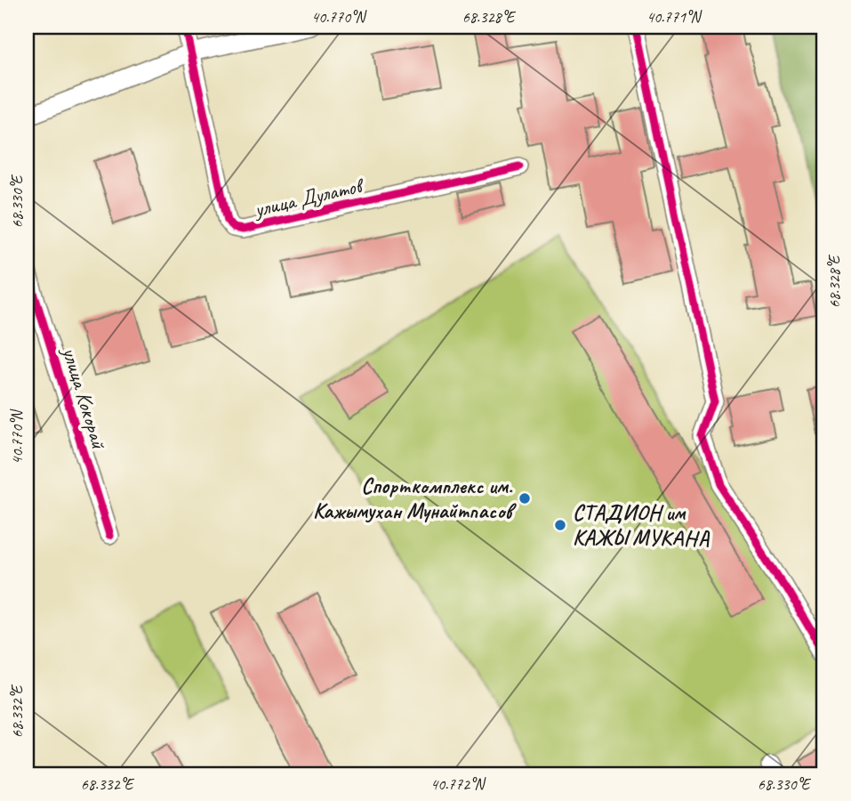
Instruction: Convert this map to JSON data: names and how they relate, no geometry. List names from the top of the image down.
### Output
{
  "streets": {
    "street": ["улица Дулатов", "улица Кокорай"]
  },
  "places": ["Спорткомплекс им. Кажымухан Мунайтпасов", "СТАДИОН им КАЖЫ МУКАНА"],
  "coordinates": [
    "40.770°N",
    "68.328°E",
    "40.771°N",
    "68.330°E",
    "68.332°E",
    "40.772°N"
  ]
}
